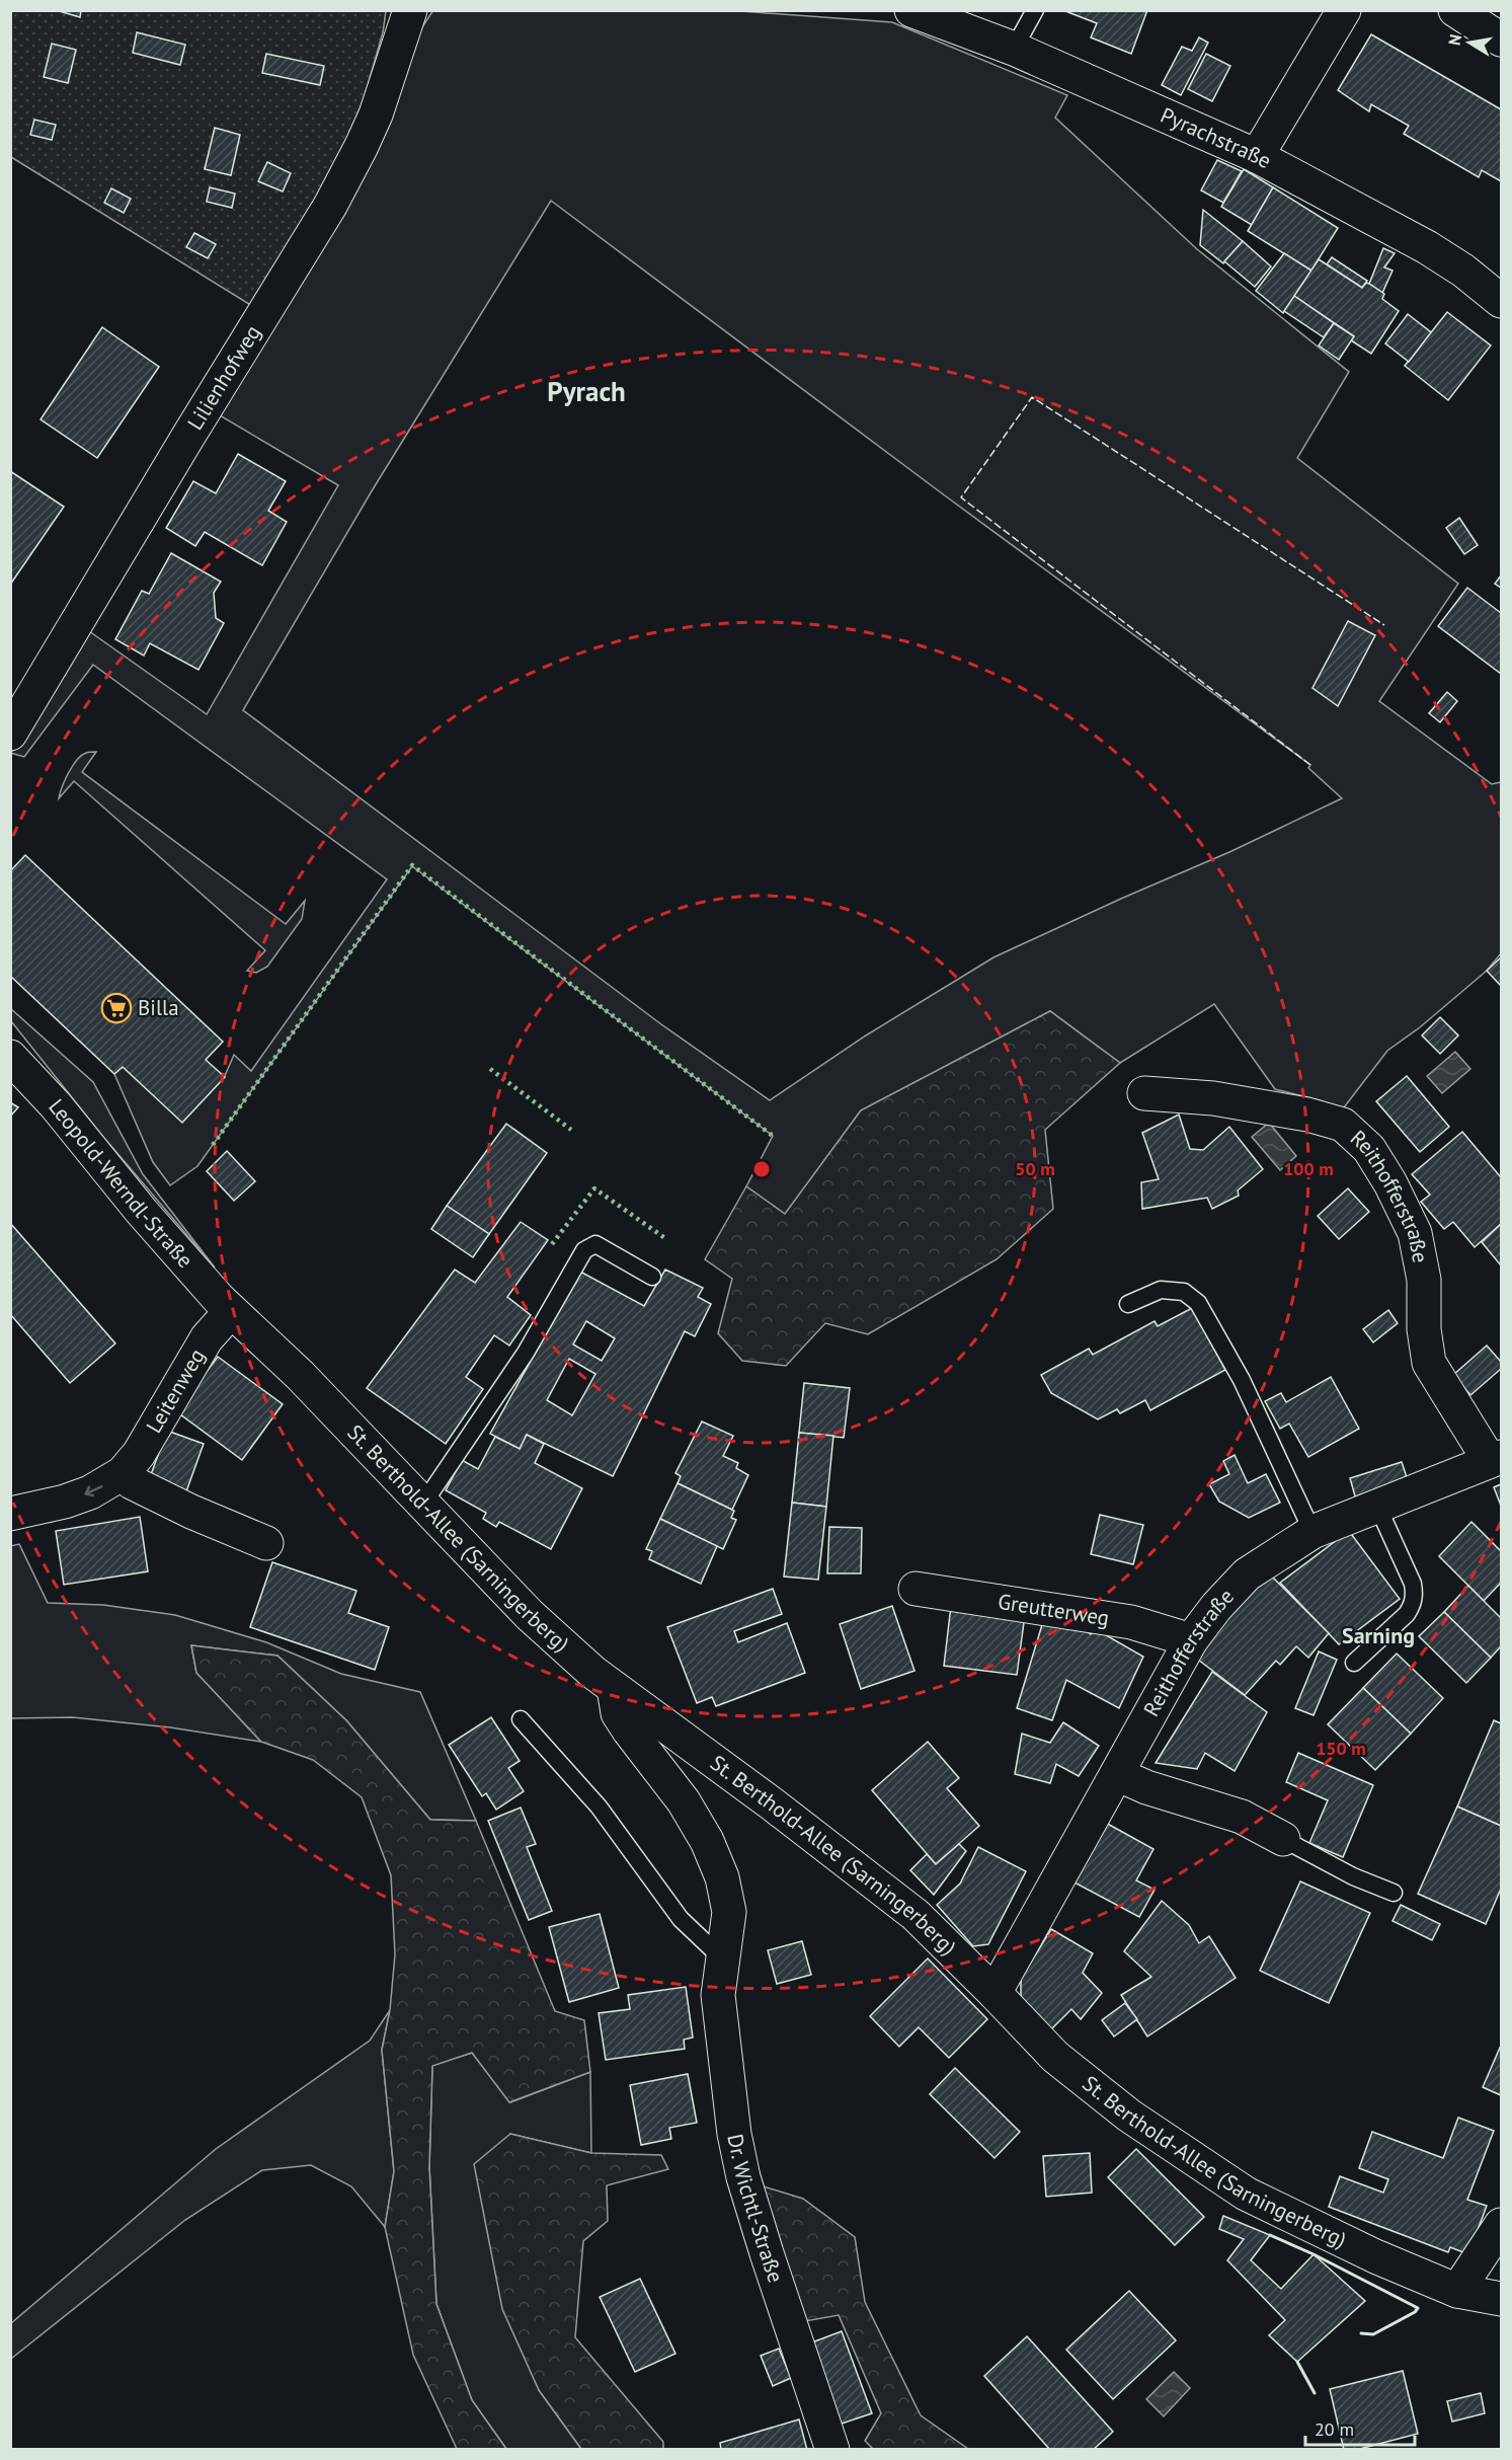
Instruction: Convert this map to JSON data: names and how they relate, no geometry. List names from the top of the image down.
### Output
{
  "streets": {
    "street": [
      "Pyrachstraße",
      "Lilienhofweg",
      "Leopold-Werndl-Straße",
      "Reithofferstraße",
      "Leitenweg",
      "St. Berthold-Allee (Sarningerberg)",
      "Greutterweg",
      "Dr. Wichtl-Straße"
    ]
  },
  "crossings": [
    ["Leopold-Werndl-Straße", "Leitenweg"],
    ["Leopold-Werndl-Straße", "St. Berthold-Allee (Sarningerberg)"],
    ["Reithofferstraße", "St. Berthold-Allee (Sarningerberg)"],
    ["Reithofferstraße", "Greutterweg"],
    ["Leitenweg", "St. Berthold-Allee (Sarningerberg)"],
    ["St. Berthold-Allee (Sarningerberg)", "Dr. Wichtl-Straße"]
  ],
  "one_way": ["Leitenweg"],
  "districts": ["Pyrach", "Sarning"],
  "places": {
    "supermarket": ["Billa"]
  },
  "scale_bar": "20 m",
  "north": "left",
  "rings": ["50 m", "100 m", "150 m"]
}
